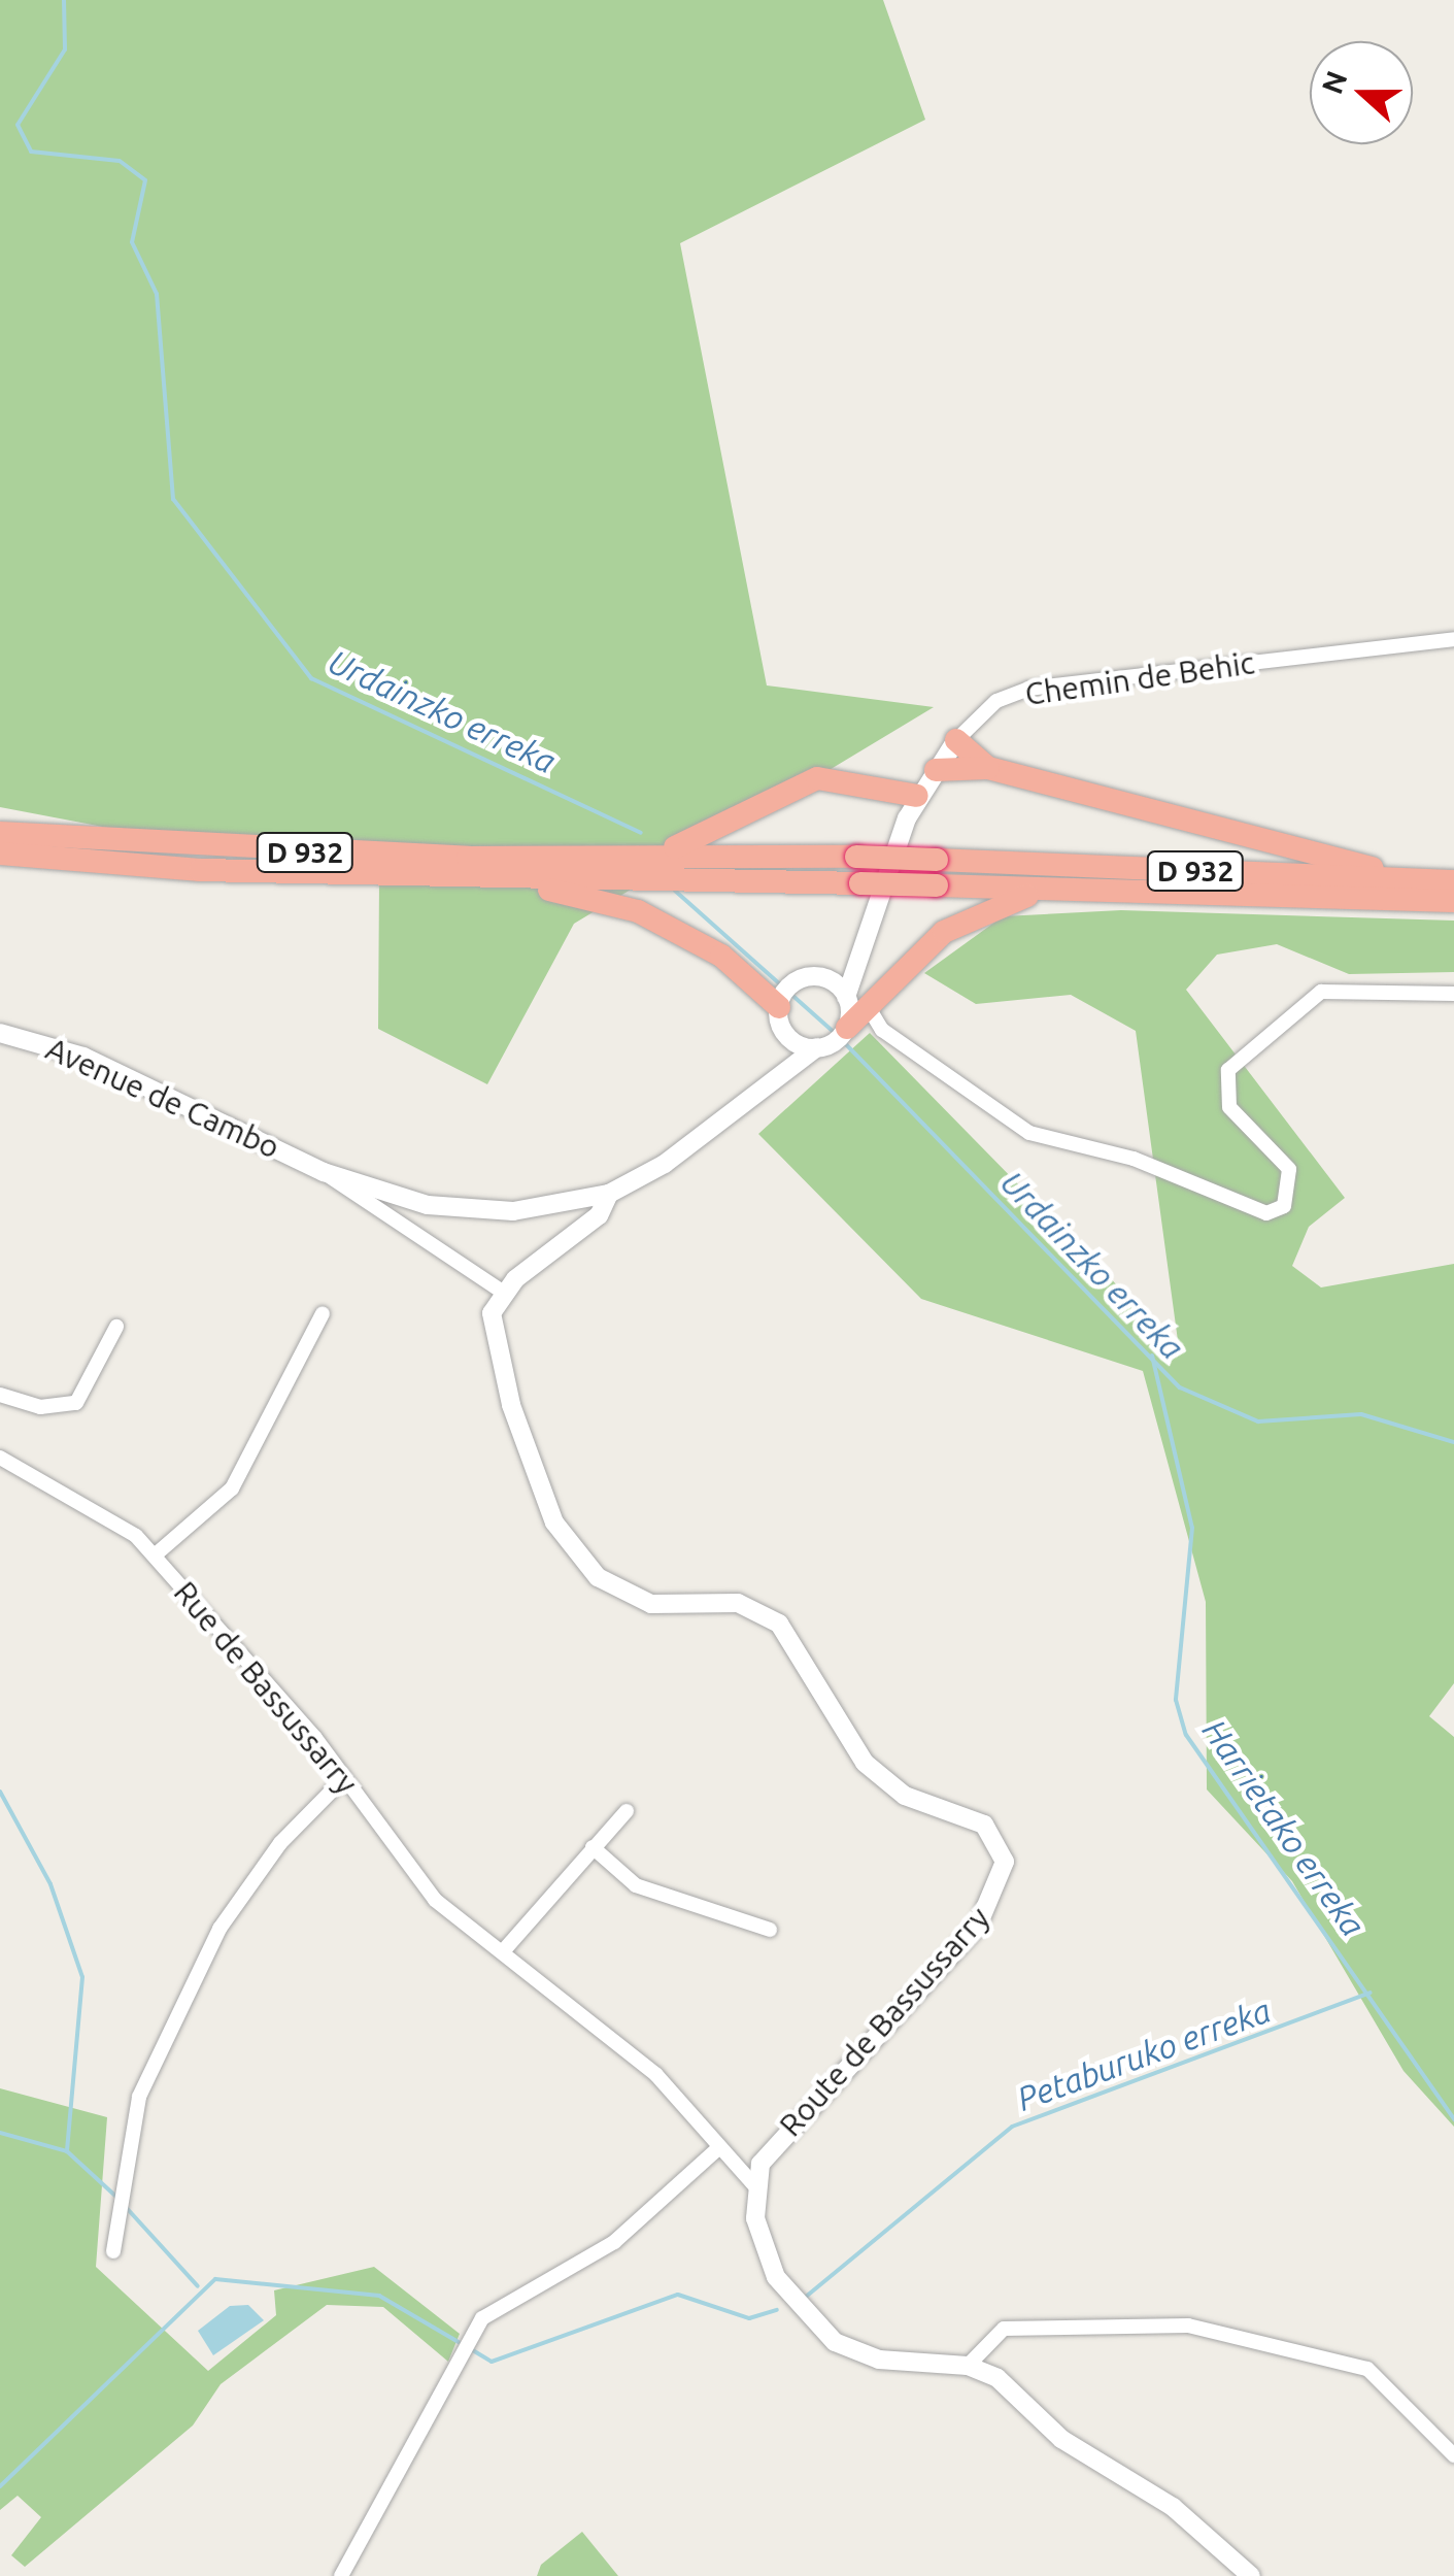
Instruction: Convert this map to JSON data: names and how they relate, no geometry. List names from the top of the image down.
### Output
{
  "streets": {
    "highway": ["D 932"],
    "street": [
      "Chemin de Behic",
      "Avenue de Cambo",
      "Rue de Bassussarry",
      "Route de Bassussarry"
    ]
  },
  "crossings": [
    ["Avenue de Cambo", "Route de Bassussarry"],
    ["Rue de Bassussarry", "Route de Bassussarry"]
  ],
  "water": ["Urdainzko erreka", "Harrietako erreka", "Petaburuko erreka"],
  "north": "left"
}
